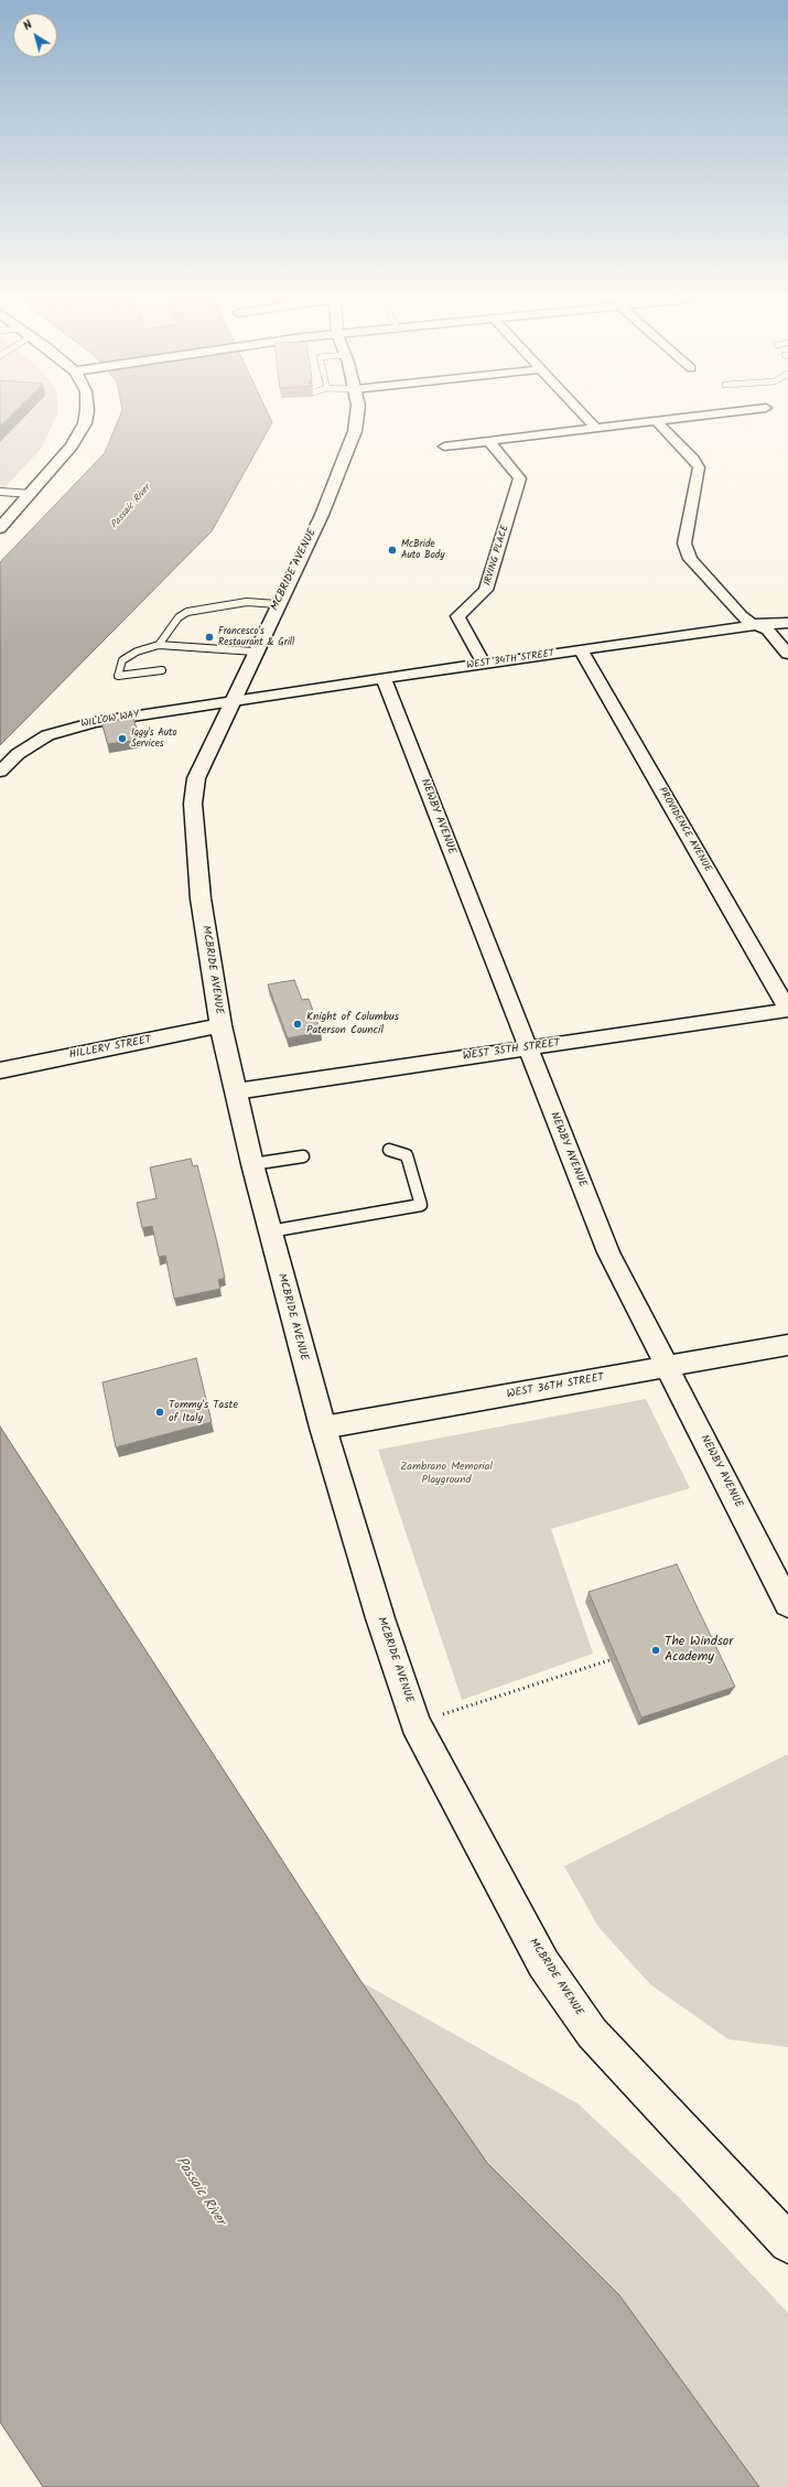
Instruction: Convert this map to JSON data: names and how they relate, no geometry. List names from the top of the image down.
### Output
{
  "streets": {
    "main road": ["MCBRIDE AVENUE", "HILLERY STREET"],
    "street": [
      "IRVING PLACE",
      "WEST 34TH STREET",
      "WILLOW WAY",
      "NEWBY AVENUE",
      "PROVIDENCE AVENUE",
      "WEST 35TH STREET",
      "WEST 36TH STREET"
    ]
  },
  "crossings": [
    ["IRVING PLACE", "WEST 34TH STREET"],
    ["MCBRIDE AVENUE", "WEST 34TH STREET"],
    ["MCBRIDE AVENUE", "WILLOW WAY"],
    ["MCBRIDE AVENUE", "HILLERY STREET"],
    ["MCBRIDE AVENUE", "WEST 35TH STREET"],
    ["MCBRIDE AVENUE", "WEST 36TH STREET"],
    ["WEST 34TH STREET", "WILLOW WAY"],
    ["WEST 34TH STREET", "NEWBY AVENUE"],
    ["WEST 34TH STREET", "PROVIDENCE AVENUE"],
    ["NEWBY AVENUE", "WEST 35TH STREET"],
    ["NEWBY AVENUE", "WEST 36TH STREET"],
    ["PROVIDENCE AVENUE", "WEST 35TH STREET"]
  ],
  "water": ["Passaic River"],
  "parks": ["Zambrano Memorial Playground"],
  "places": [
    "McBride Auto Body",
    "Francesco's Restaurant & Grill",
    "Iggy's Auto Services",
    "Knight of Columbus Paterson Council",
    "Tommy's Taste of Italy",
    "The Windsor Academy"
  ],
  "north": "top left"
}
